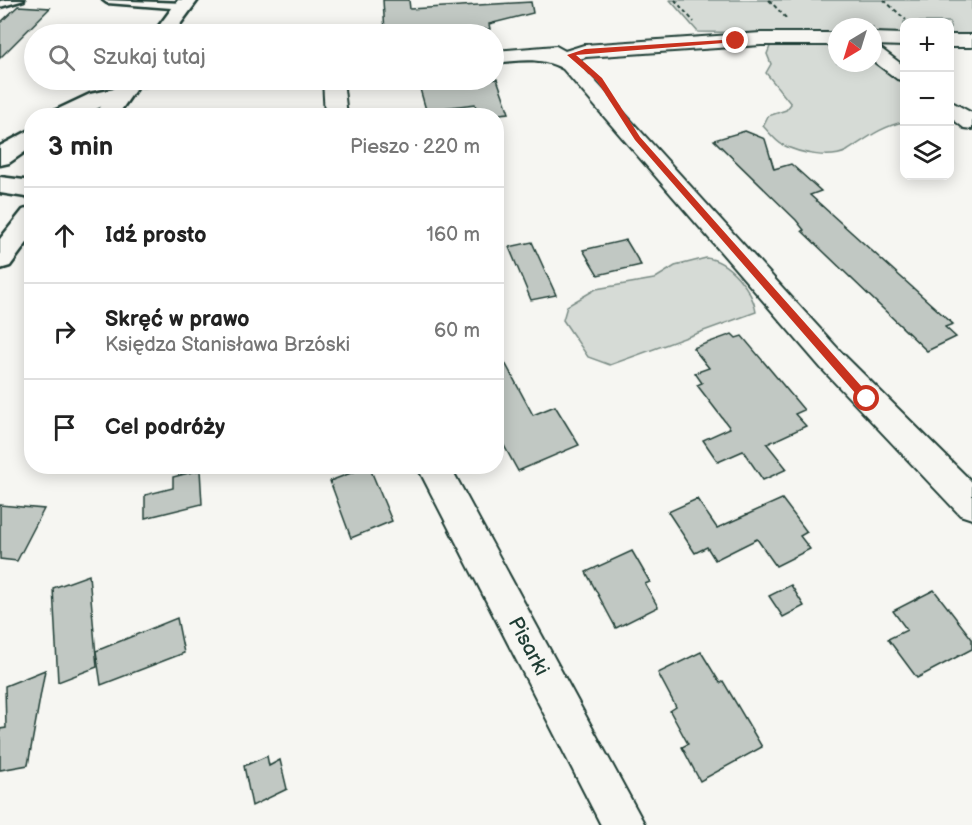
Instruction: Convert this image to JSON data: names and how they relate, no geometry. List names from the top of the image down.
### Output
{
  "streets": {
    "street": ["Pisarki"]
  },
  "north": "bottom left",
  "page": {
    "map_buttons": ["+", "−"],
    "search": "Szukaj tutaj",
    "heading": ["3 min", "Pieszo · 220 m"],
    "list": [
      ["Idź prosto", "160 m"],
      ["Skręć w prawo", "Księdza Stanisława Brzóski", "60 m"],
      "Cel podróży"
    ]
  }
}
